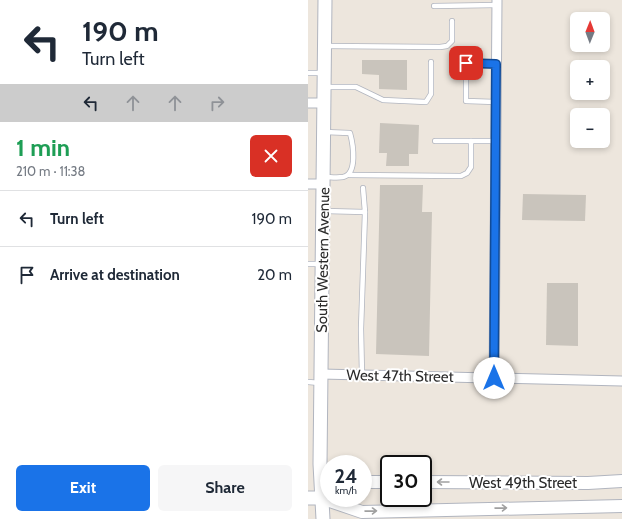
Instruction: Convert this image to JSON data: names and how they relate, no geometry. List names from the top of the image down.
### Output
{
  "streets": {
    "main road": ["South Western Avenue"],
    "street": ["West 47th Street", "West 49th Street"]
  },
  "crossings": [
    ["South Western Avenue", "West 47th Street"],
    ["South Western Avenue", "West 49th Street"]
  ],
  "north": "top",
  "page": {
    "turn": ["190 m", "Turn left"],
    "map_buttons": ["+", "−"],
    "heading": ["1 min", "210 m · 11:38"],
    "list": [
      {
        "name": "Turn left",
        "value": "190 m"
      },
      {
        "name": "Arrive at destination",
        "value": "20 m"
      }
    ],
    "speed": "24 km/h",
    "limit": "30",
    "buttons": ["Exit", "Share"]
  }
}
